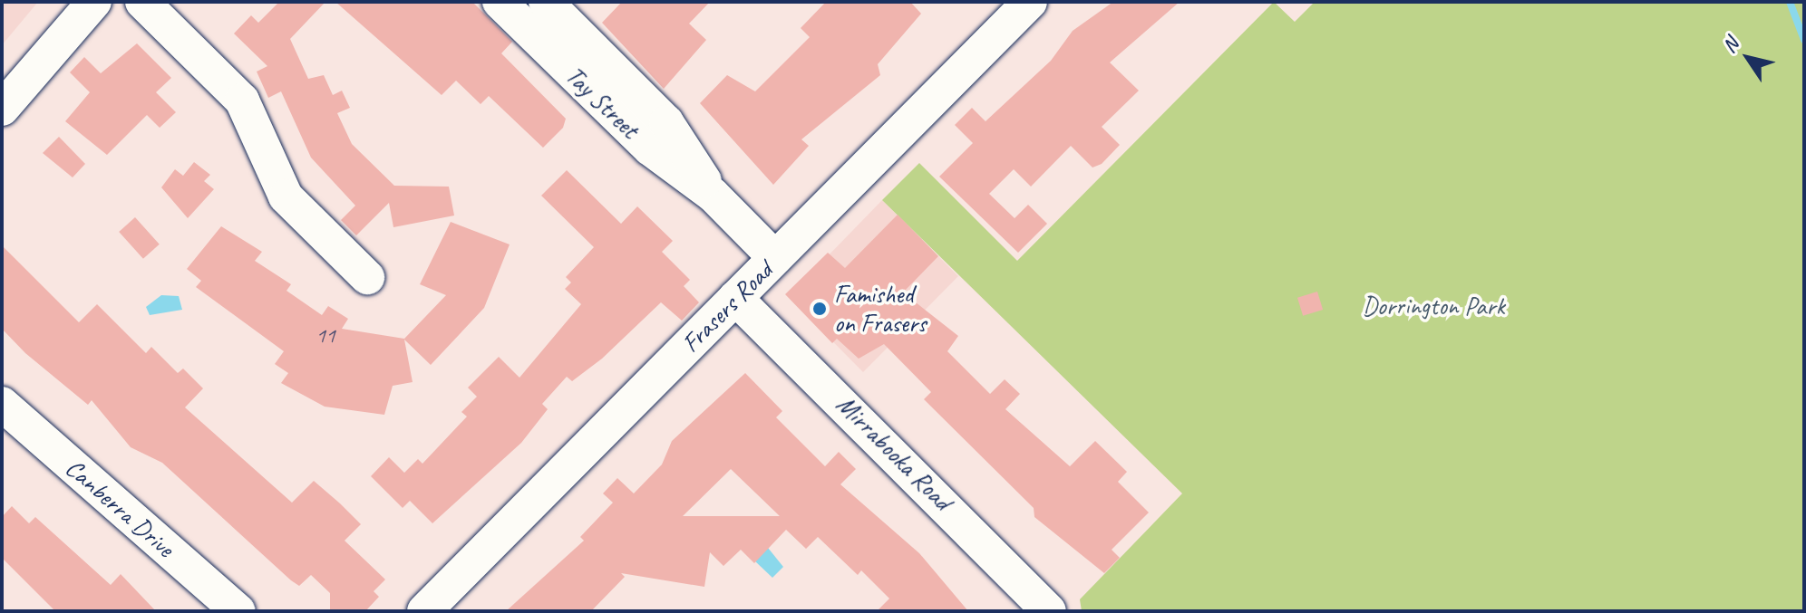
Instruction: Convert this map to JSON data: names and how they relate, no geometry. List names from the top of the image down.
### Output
{
  "streets": {
    "street": [
      "Tay Street",
      "Frasers Road",
      "Mirrabooka Road",
      "Canberra Drive"
    ]
  },
  "crossings": [
    ["Tay Street", "Frasers Road"],
    ["Frasers Road", "Mirrabooka Road"]
  ],
  "parks": ["Dorrington Park"],
  "places": ["Famished on Frasers"],
  "house_numbers": ["11"],
  "north": "top left"
}
